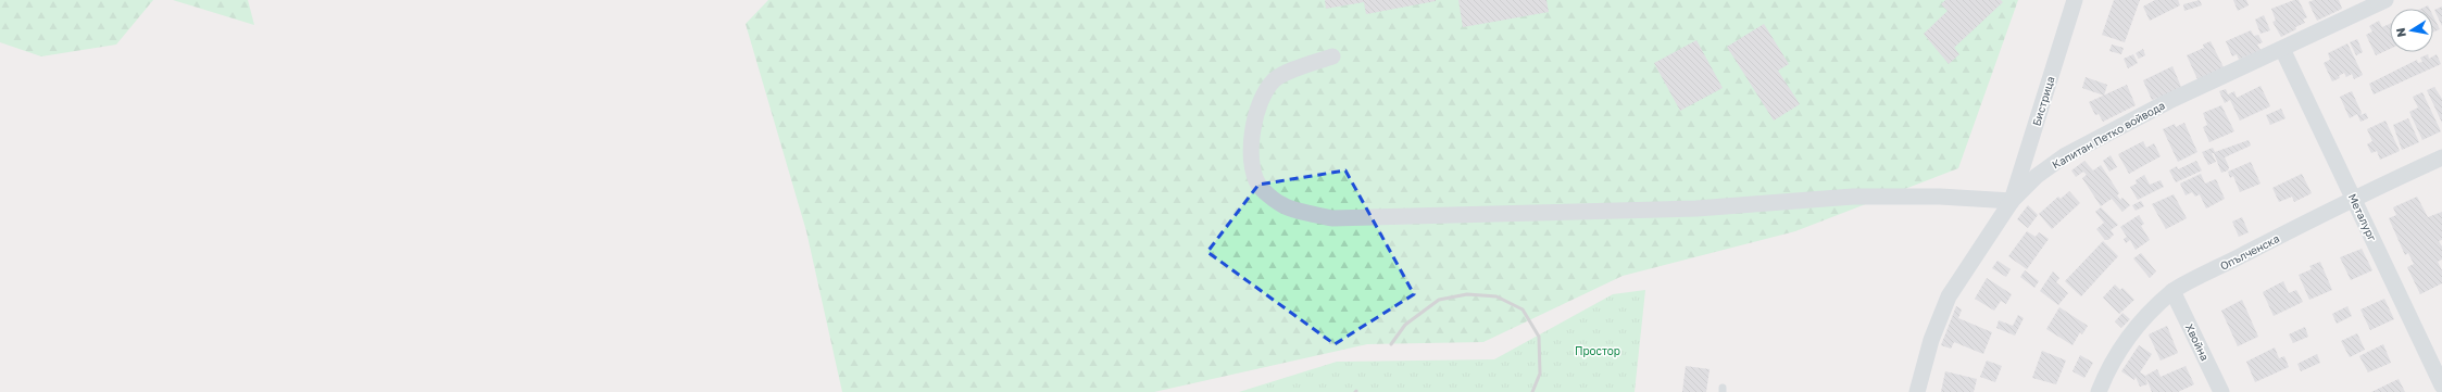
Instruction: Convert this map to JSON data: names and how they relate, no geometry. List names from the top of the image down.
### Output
{
  "streets": {
    "street": [
      "Бистрица",
      "Капитан Петко войвода",
      "Металург",
      "Опълченска",
      "Хвойна"
    ]
  },
  "crossings": [
    ["Бистрица", "Капитан Петко войвода"],
    ["Капитан Петко войвода", "Металург"],
    ["Металург", "Опълченска"],
    ["Опълченска", "Хвойна"]
  ],
  "parks": ["Простор"],
  "north": "left"
}
